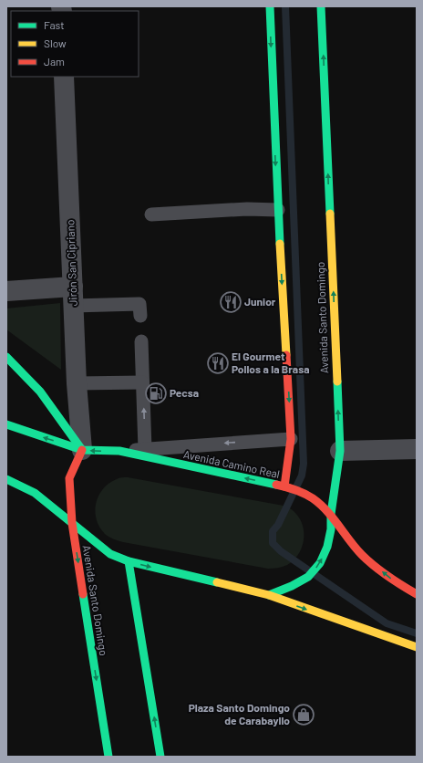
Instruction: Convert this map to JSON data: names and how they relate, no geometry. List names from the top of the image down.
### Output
{
  "streets": {
    "main road": ["Avenida Santo Domingo", "Avenida Camino Real"],
    "street": ["Jirón San Cipriano"]
  },
  "crossings": [
    ["Jirón San Cipriano", "Avenida Santo Domingo"],
    ["Jirón San Cipriano", "Avenida Camino Real"],
    ["Avenida Santo Domingo", "Avenida Camino Real"]
  ],
  "places": {
    "restaurant": ["Junior", "El Gourmet Pollos a la Brasa"],
    "fuel station": ["Pecsa"],
    "shop": ["Plaza Santo Domingo de Carabayllo"]
  },
  "legend": ["Fast", "Slow", "Jam"]
}
